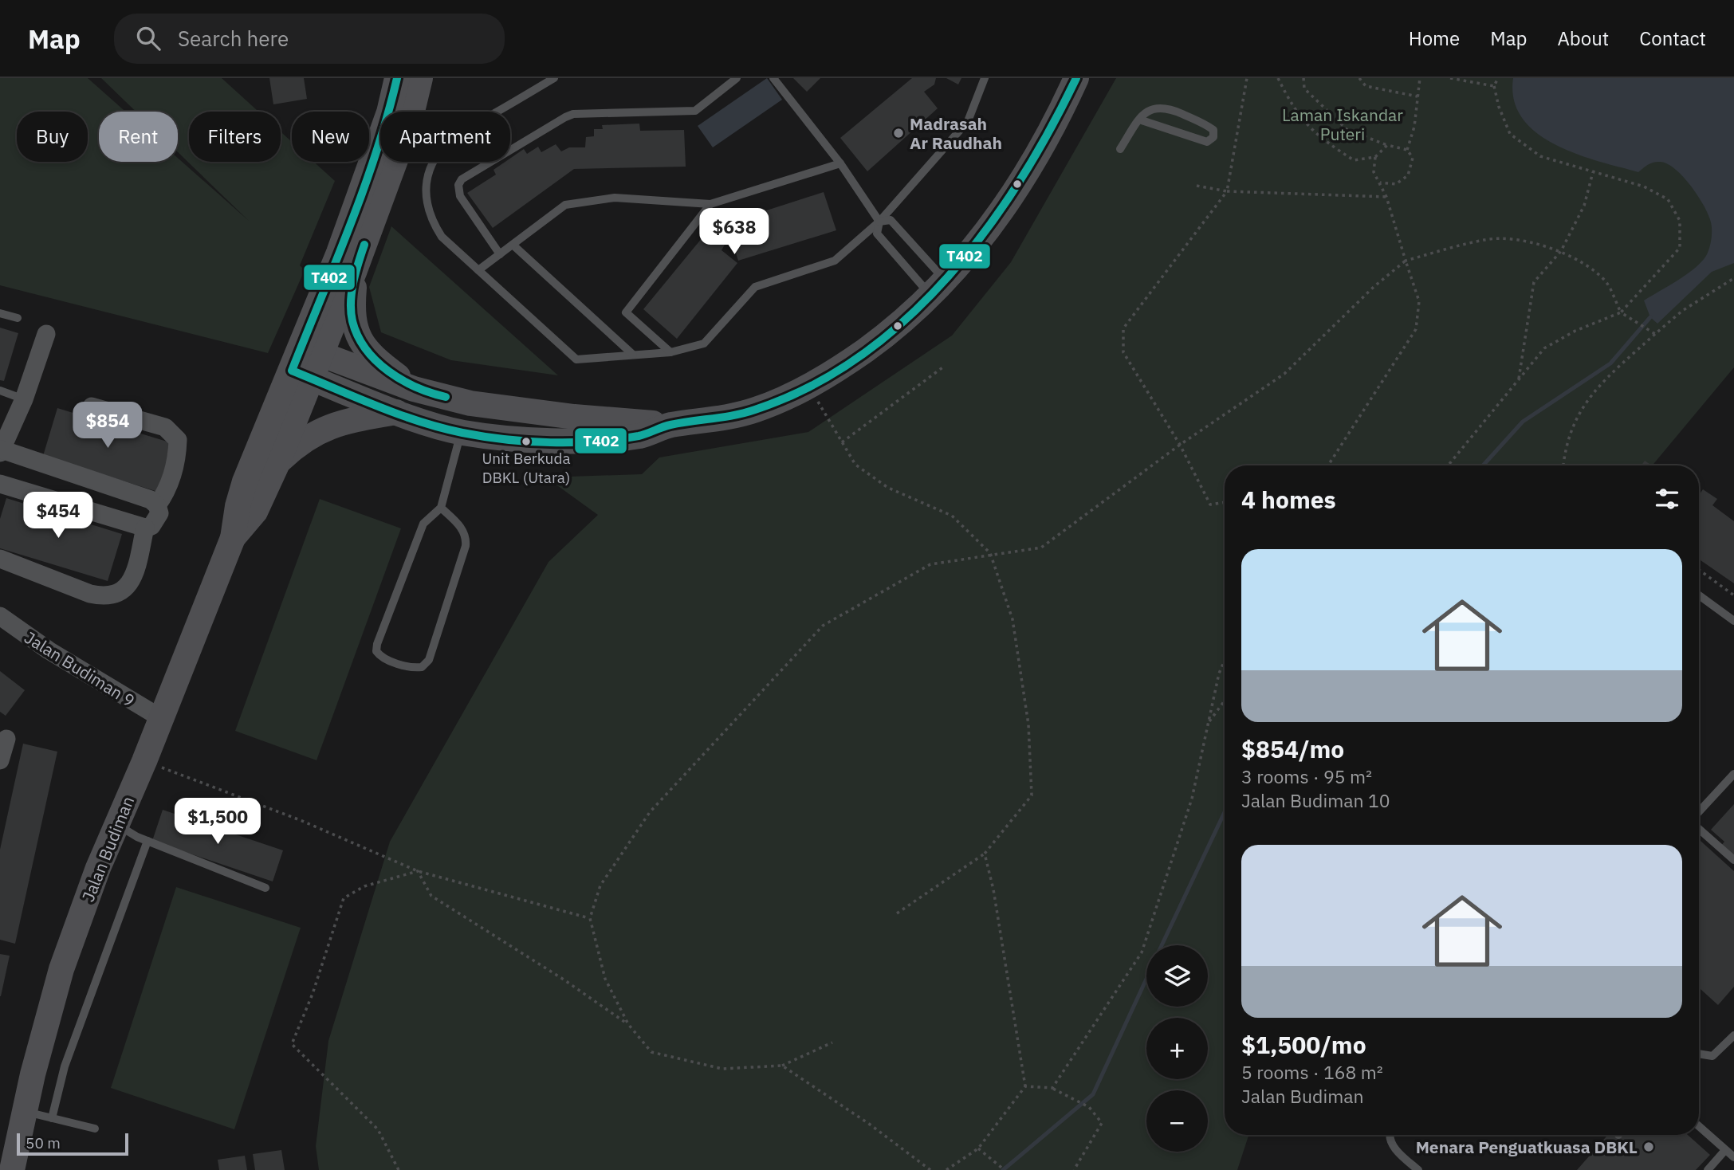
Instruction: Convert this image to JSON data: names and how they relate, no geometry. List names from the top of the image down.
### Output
{
  "streets": {
    "street": ["Jalan Budiman 9", "Jalan Budiman"]
  },
  "crossings": [
    ["Jalan Budiman 9", "Jalan Budiman"]
  ],
  "parks": ["Laman Iskandar Puteri"],
  "places": ["Madrasah Ar Raudhah", "Unit Berkuda DBKL (Utara)", "Menara Penguatkuasa DBKL"],
  "lines": ["transit line T402"],
  "scale_bar": "50 m",
  "page": {
    "header": "Map",
    "search": "Search here",
    "nav": [
      "Home",
      "Map",
      "About",
      "Contact"
    ],
    "chip": [
      "Buy",
      "Rent",
      "Filters",
      "New",
      "Apartment"
    ],
    "price": [
      "$638",
      "$854",
      "$454",
      "$1,500"
    ],
    "heading": "4 homes",
    "list": [
      {
        "name": "$854/mo",
        "note": "3 rooms · 95 m² · Jalan Budiman 10"
      },
      {
        "name": "$1,500/mo",
        "note": "5 rooms · 168 m² · Jalan Budiman"
      }
    ],
    "map_buttons": ["+", "−"],
    "scale": "50 m"
  }
}
